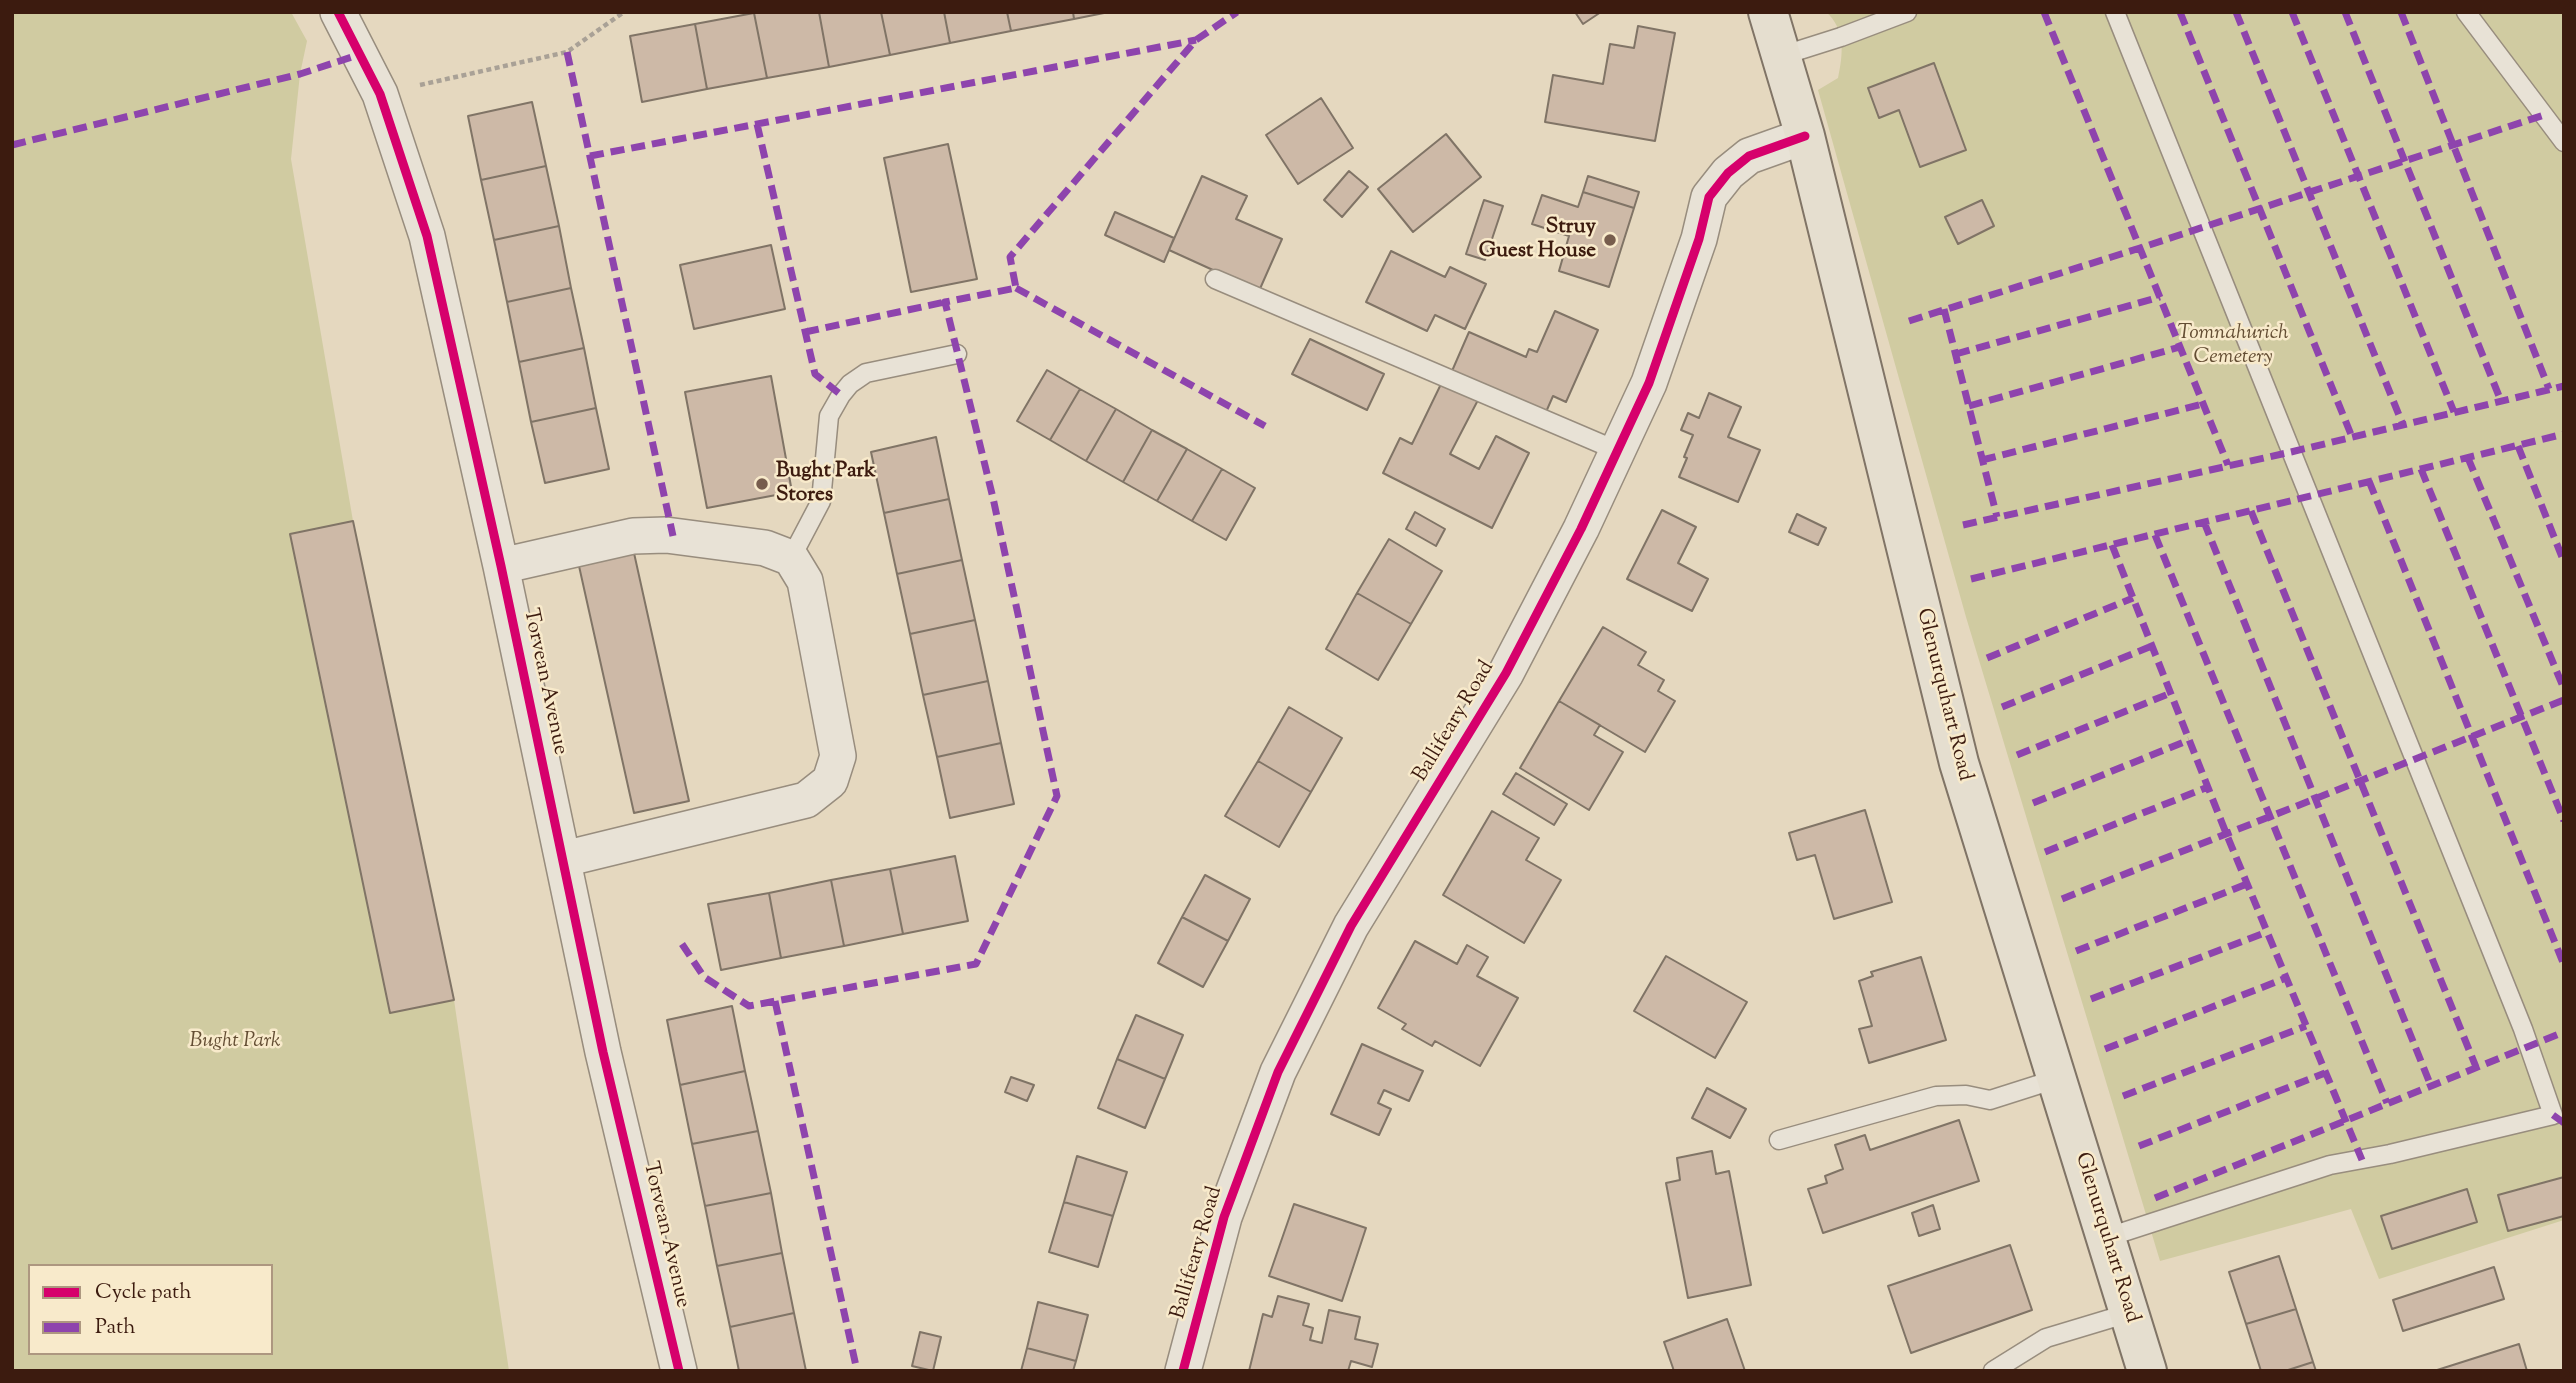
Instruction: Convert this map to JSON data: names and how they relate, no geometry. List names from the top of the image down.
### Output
{
  "streets": {
    "highway": ["Glenurquhart Road"],
    "street": ["Torvean Avenue", "Ballifeary Road"]
  },
  "crossings": [
    ["Glenurquhart Road", "Ballifeary Road"]
  ],
  "parks": ["Tomnahurich Cemetery", "Bught Park"],
  "places": ["Struy Guest House", "Bught Park Stores"],
  "legend": ["Cycle path", "Path"]
}
